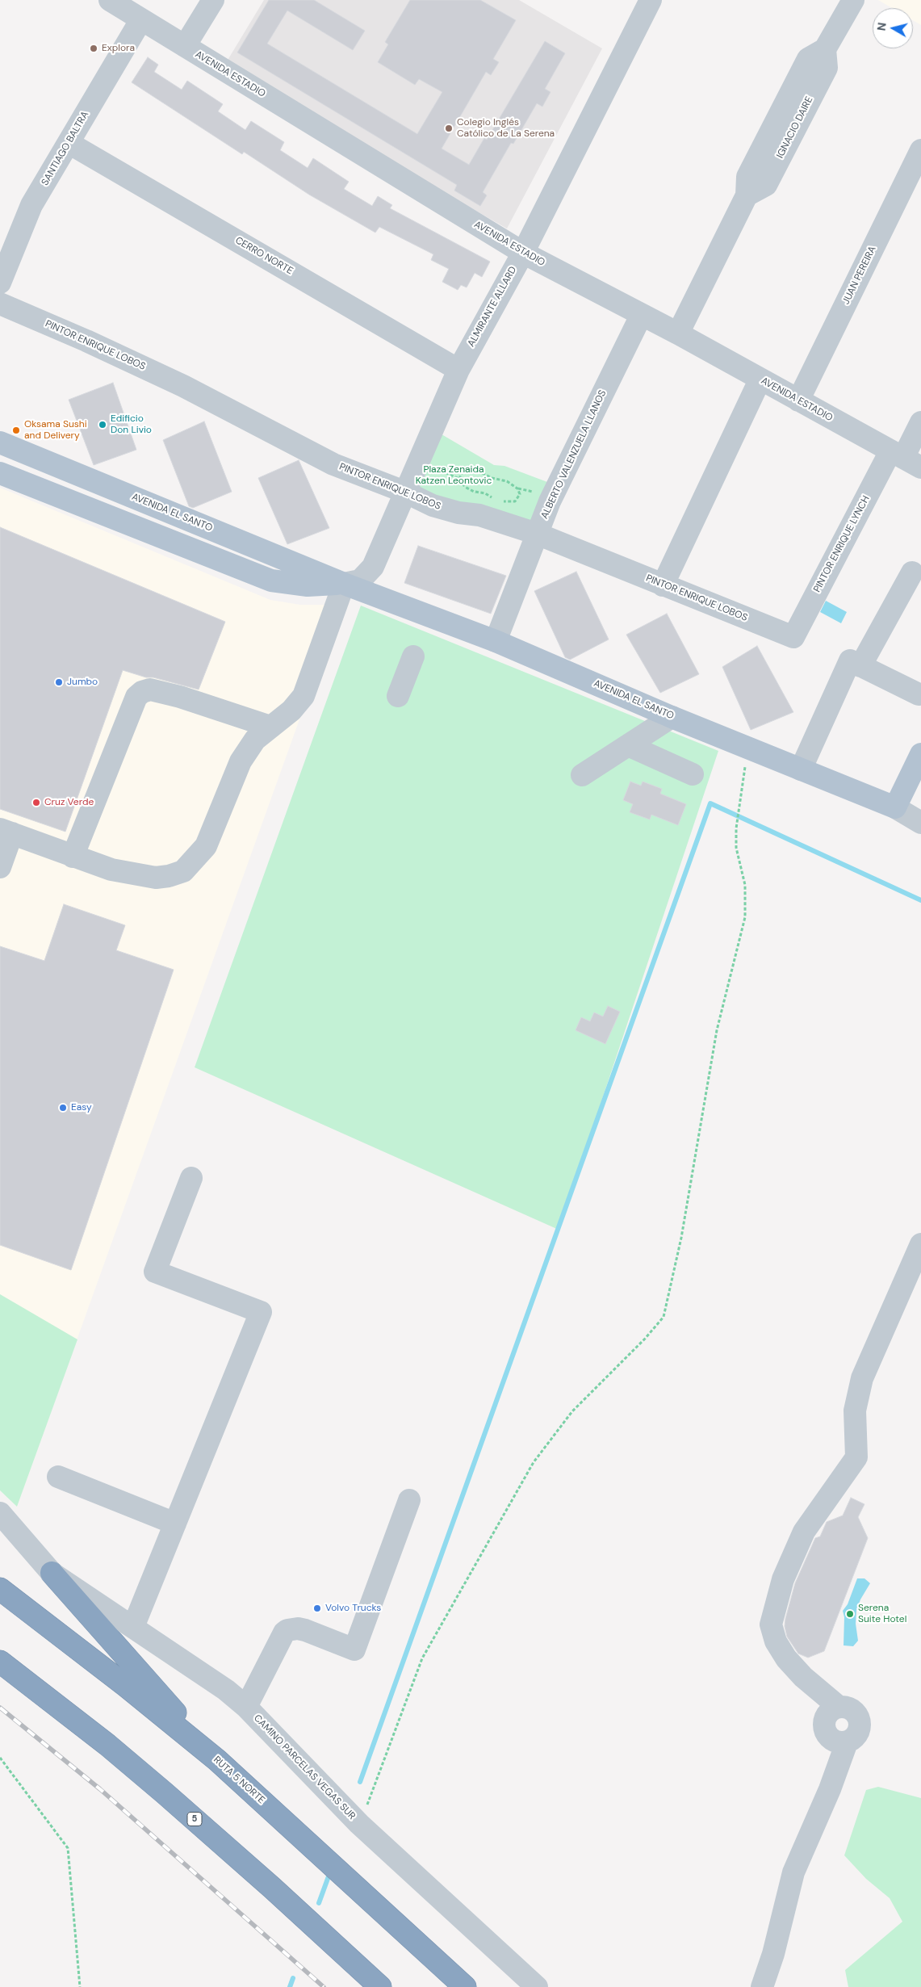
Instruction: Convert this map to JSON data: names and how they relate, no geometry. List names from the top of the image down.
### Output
{
  "streets": {
    "highway": ["RUTA 5 NORTE", "5"],
    "main road": ["AVENIDA EL SANTO"],
    "street": [
      "AVENIDA ESTADIO",
      "IGNACIO DAIRE",
      "SANTIAGO BALTRA",
      "CERRO NORTE",
      "JUAN PEREIRA",
      "ALMIRANTE ALLARD",
      "PINTOR ENRIQUE LOBOS",
      "ALBERTO VALENZUELA LLANOS",
      "PINTOR ENRIQUE LYNCH",
      "CAMINO PARCELAS VEGAS SUR"
    ]
  },
  "crossings": [
    ["AVENIDA ESTADIO", "IGNACIO DAIRE"],
    ["AVENIDA ESTADIO", "SANTIAGO BALTRA"],
    ["AVENIDA ESTADIO", "JUAN PEREIRA"],
    ["AVENIDA ESTADIO", "ALMIRANTE ALLARD"],
    ["AVENIDA ESTADIO", "ALBERTO VALENZUELA LLANOS"],
    ["AVENIDA ESTADIO", "PINTOR ENRIQUE LYNCH"],
    ["SANTIAGO BALTRA", "CERRO NORTE"],
    ["CERRO NORTE", "ALMIRANTE ALLARD"],
    ["ALMIRANTE ALLARD", "PINTOR ENRIQUE LOBOS"],
    ["ALMIRANTE ALLARD", "AVENIDA EL SANTO"],
    ["PINTOR ENRIQUE LOBOS", "ALBERTO VALENZUELA LLANOS"],
    ["PINTOR ENRIQUE LOBOS", "PINTOR ENRIQUE LYNCH"],
    ["ALBERTO VALENZUELA LLANOS", "AVENIDA EL SANTO"]
  ],
  "parks": ["Plaza Zenaida Katzen Leontovic"],
  "places": [
    "Explora",
    "Colegio Inglés Católico de La Serena",
    "Edificio Don Livio",
    "Oksama Sushi and Delivery",
    "Jumbo",
    "Cruz Verde",
    "Easy",
    "Volvo Trucks",
    "Serena Suite Hotel"
  ],
  "north": "left"
}
